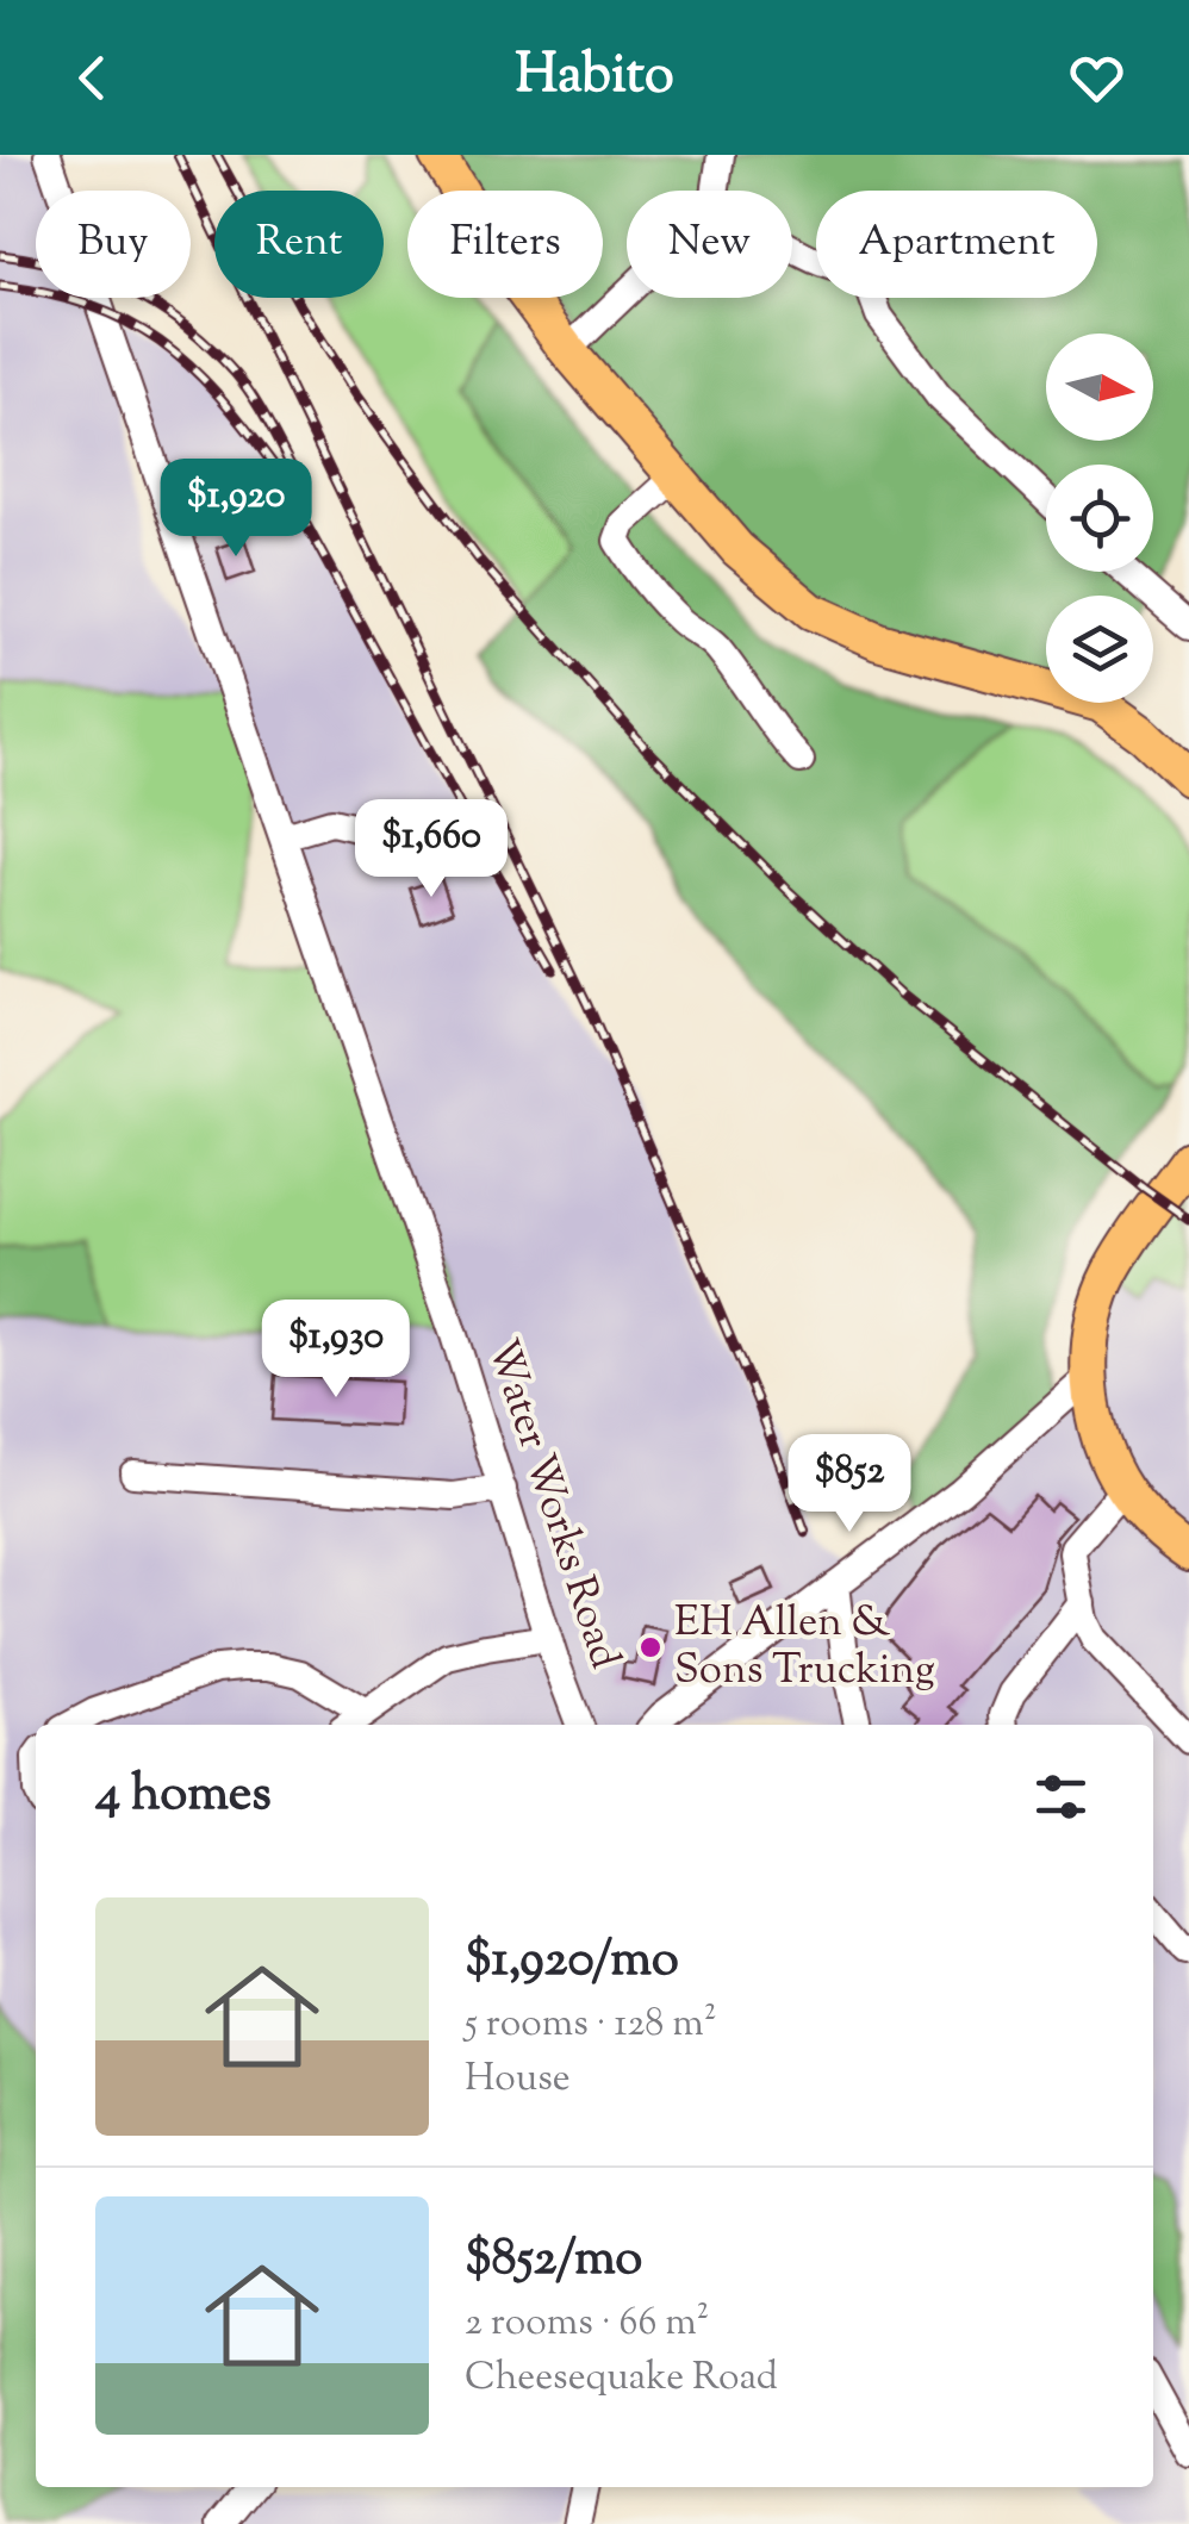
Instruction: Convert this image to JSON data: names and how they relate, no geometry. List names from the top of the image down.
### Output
{
  "streets": {
    "street": ["Water Works Road"]
  },
  "places": ["EH Allen & Sons Trucking"],
  "north": "right",
  "page": {
    "header": "Habito",
    "chip": [
      "Buy",
      "Rent",
      "Filters",
      "New",
      "Apartment"
    ],
    "price": [
      "$1,920",
      "$1,660",
      "$1,930",
      "$852"
    ],
    "heading": "4 homes",
    "list": [
      {
        "name": "$1,920/mo",
        "note": "5 rooms · 128 m² · House"
      },
      {
        "name": "$852/mo",
        "note": "2 rooms · 66 m² · Cheesequake Road"
      }
    ]
  }
}
